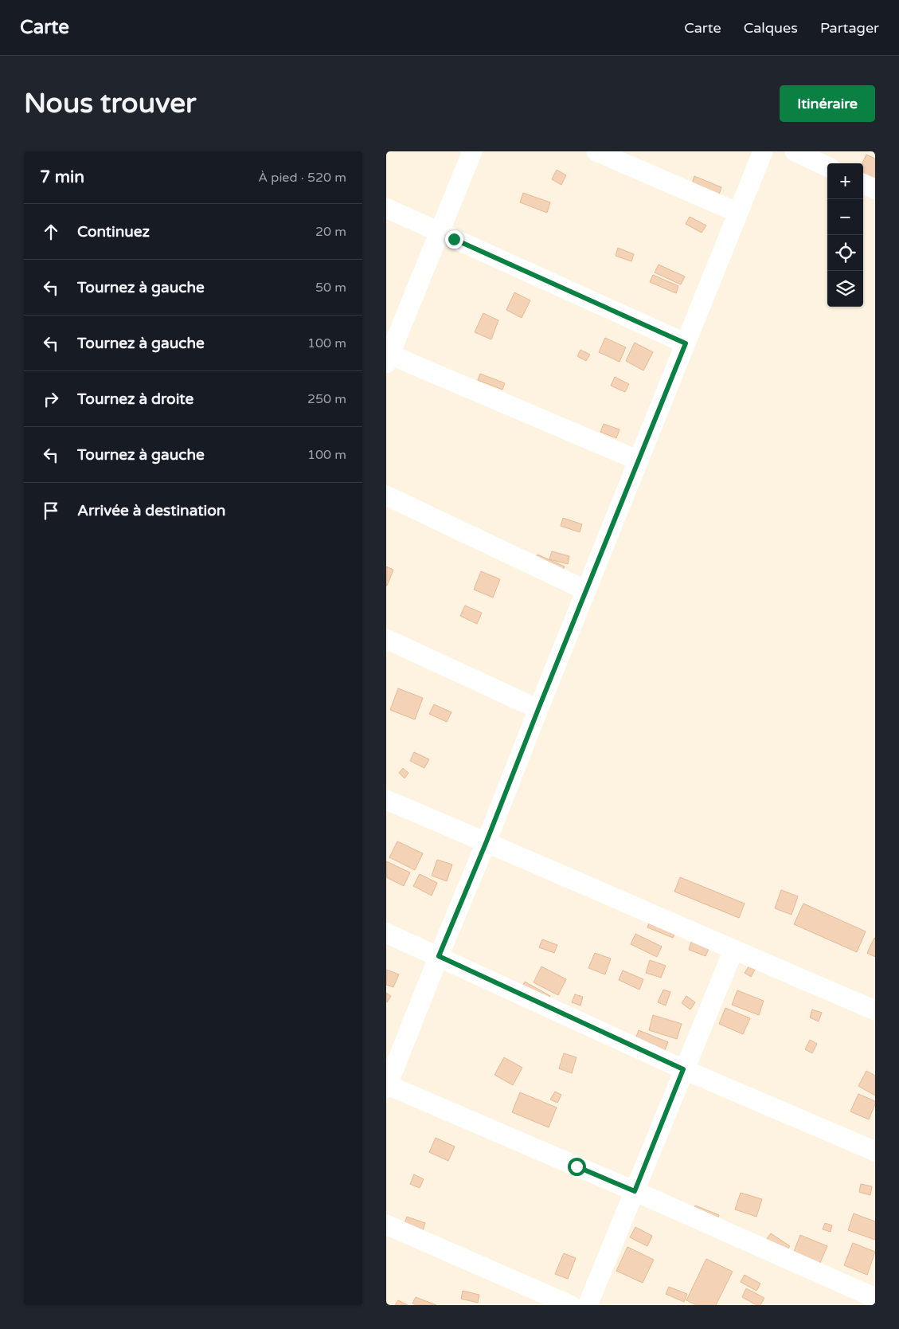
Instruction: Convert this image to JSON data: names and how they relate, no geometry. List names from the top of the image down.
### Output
{
  "page": {
    "header": "Carte",
    "nav": ["Carte", "Calques", "Partager"],
    "buttons": "Itinéraire",
    "title": "Nous trouver",
    "heading": ["7 min", "À pied · 520 m"],
    "map_buttons": ["+", "−"],
    "list": [
      ["Continuez", "20 m"],
      ["Tournez à gauche", "50 m"],
      ["Tournez à gauche", "100 m"],
      ["Tournez à droite", "250 m"],
      ["Tournez à gauche", "100 m"],
      "Arrivée à destination"
    ]
  }
}
